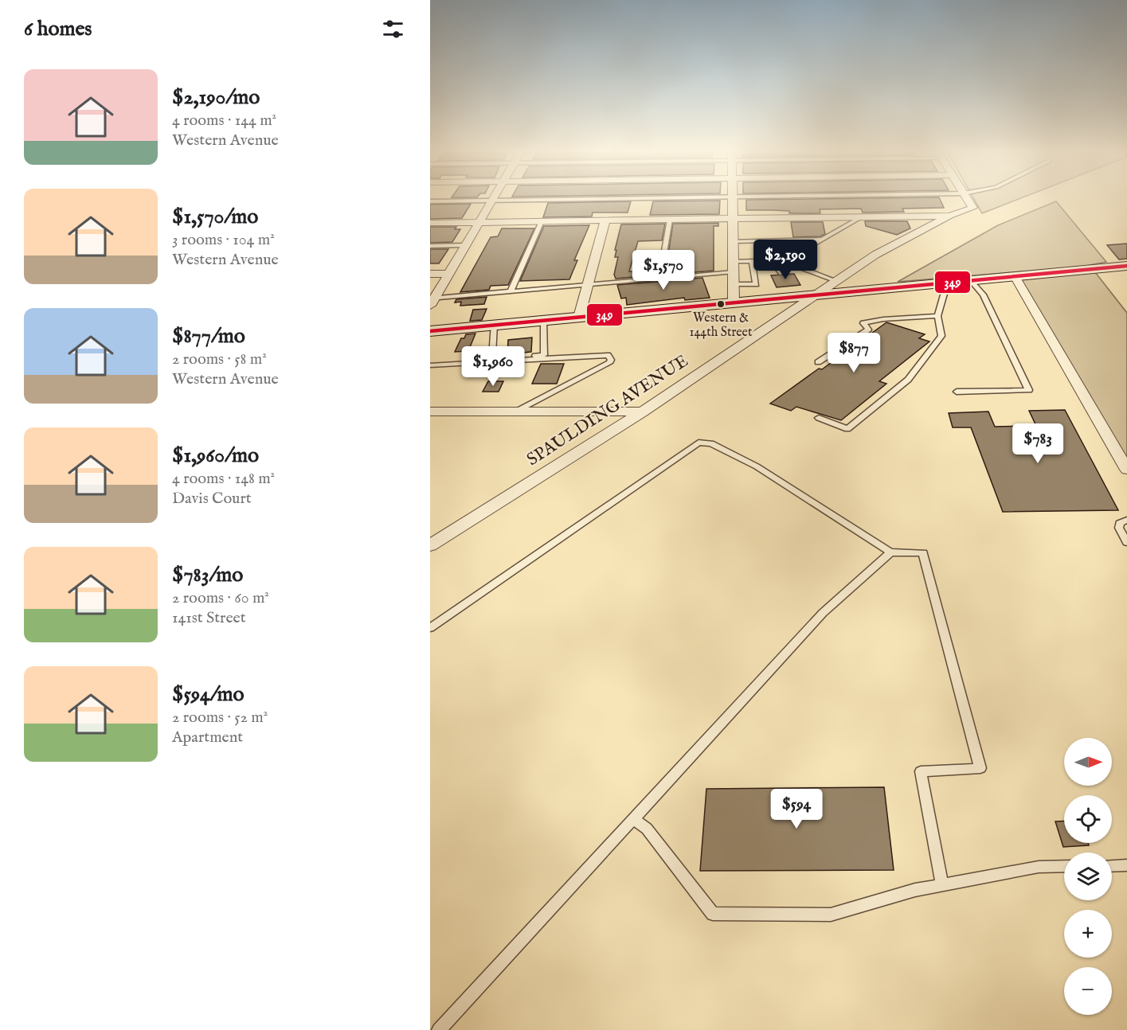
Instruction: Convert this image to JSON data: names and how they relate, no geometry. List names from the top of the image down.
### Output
{
  "streets": {
    "street": ["SPAULDING AVENUE"]
  },
  "places": ["Western & 144th Street"],
  "lines": ["transit line 349"],
  "north": "right",
  "page": {
    "heading": "6 homes",
    "list": [
      {
        "name": "$2,190/mo",
        "note": "4 rooms · 144 m² · Western Avenue"
      },
      {
        "name": "$1,570/mo",
        "note": "3 rooms · 104 m² · Western Avenue"
      },
      {
        "name": "$877/mo",
        "note": "2 rooms · 58 m² · Western Avenue"
      },
      {
        "name": "$1,960/mo",
        "note": "4 rooms · 148 m² · Davis Court"
      },
      {
        "name": "$783/mo",
        "note": "2 rooms · 60 m² · 141st Street"
      },
      {
        "name": "$594/mo",
        "note": "2 rooms · 52 m² · Apartment"
      }
    ],
    "price": [
      "$2,190",
      "$1,570",
      "$877",
      "$1,960",
      "$783",
      "$594"
    ],
    "map_buttons": ["+", "−"]
  }
}
